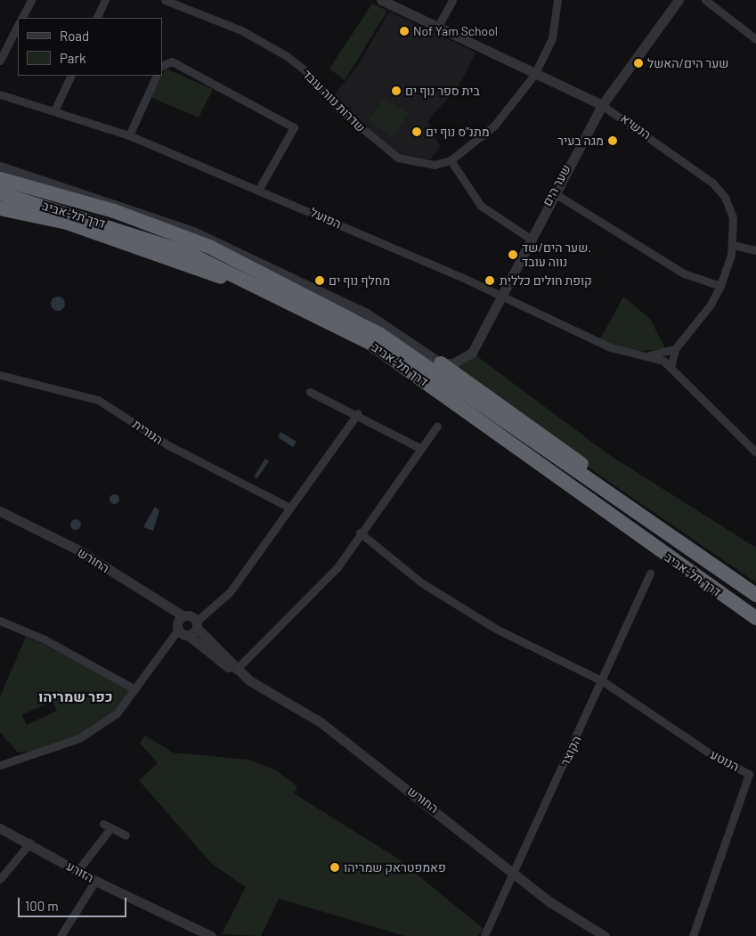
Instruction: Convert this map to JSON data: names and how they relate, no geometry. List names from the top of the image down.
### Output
{
  "streets": {
    "highway": ["דרך תל-אביב"],
    "street": [
      "שדרות נווה עובד",
      "הנשיא",
      "שער הים",
      "הפועל",
      "הנורית",
      "החורש",
      "הקוצר",
      "הנוטע",
      "הזורע"
    ]
  },
  "crossings": [
    ["הנשיא", "שער הים"],
    ["הנשיא", "הפועל"],
    ["שער הים", "הפועל"],
    ["החורש", "הקוצר"],
    ["הקוצר", "הנוטע"]
  ],
  "districts": ["כפר שמריהו"],
  "places": [
    "Nof Yam School",
    "שער הים/האשל",
    "בית ספר נוף ים",
    "מתנ\"ס נוף ים",
    "מגה בעיר",
    "שער הים/שד. נווה עובד",
    "מחלף נוף ים",
    "קופת חולים כללית",
    "פאמפטראק שמריהו"
  ],
  "legend": ["Road", "Park"],
  "scale_bar": "100 m"
}
